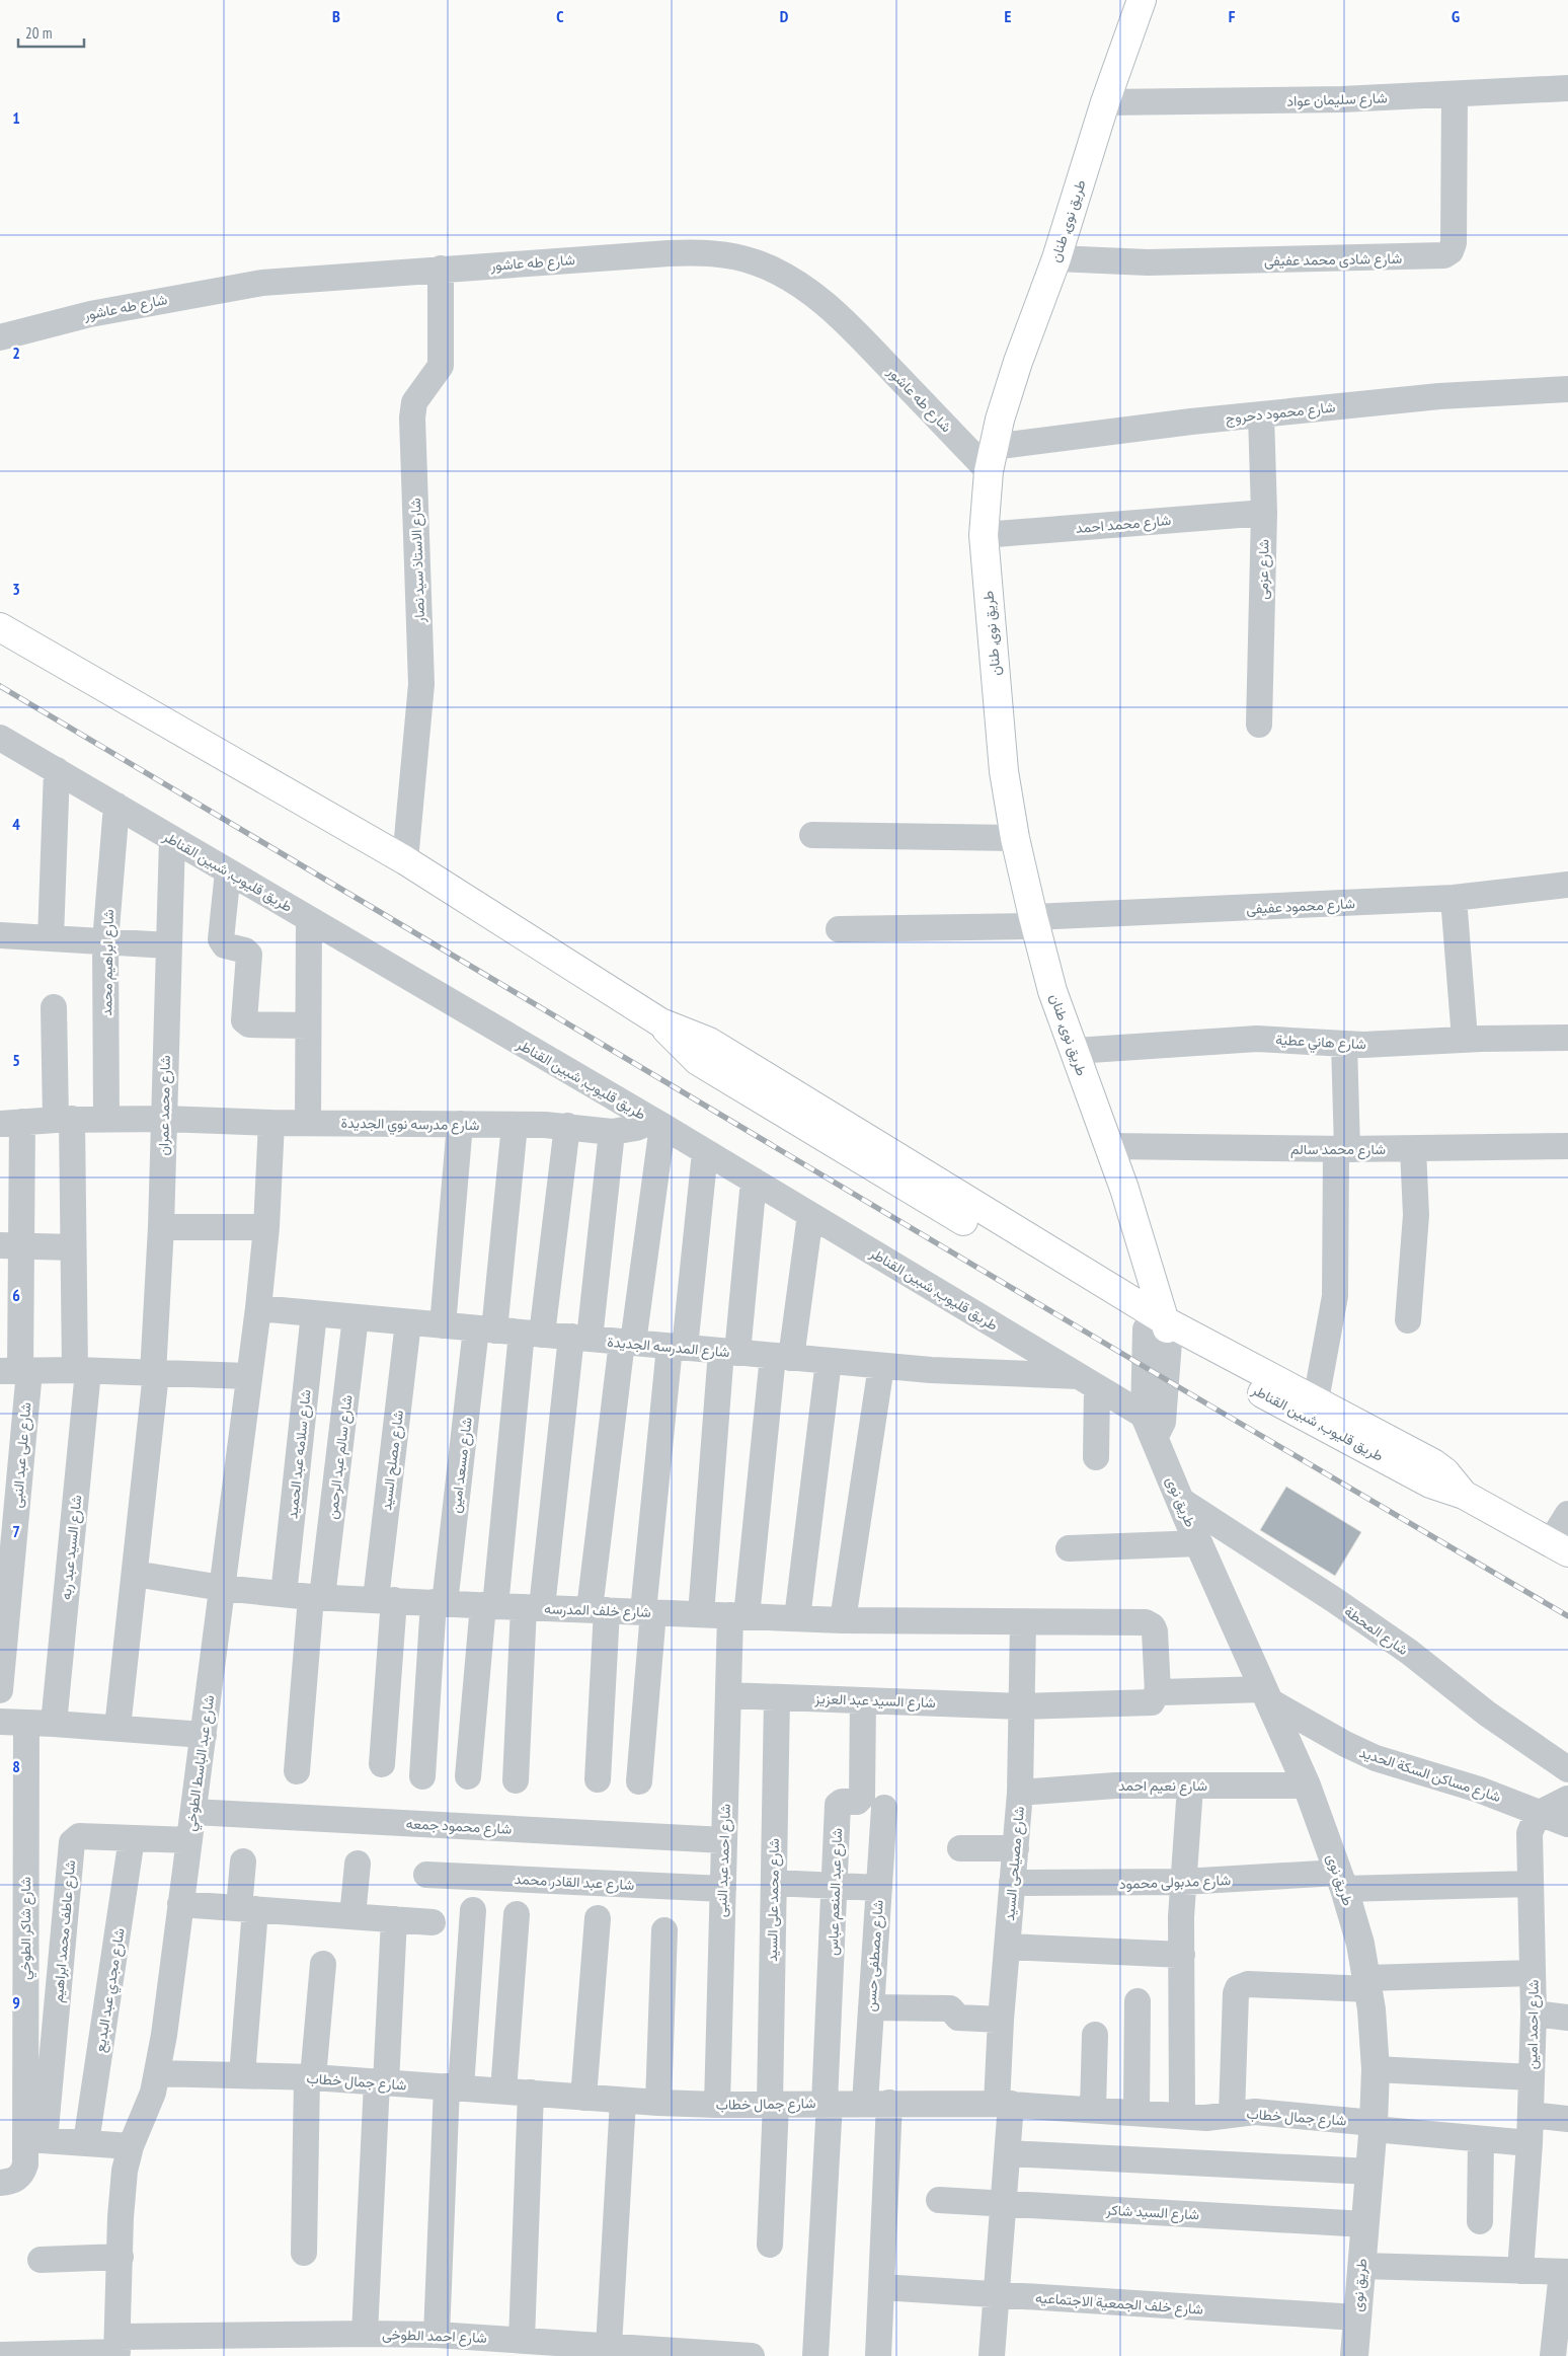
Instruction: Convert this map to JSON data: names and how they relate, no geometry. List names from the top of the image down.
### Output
{
  "streets": {
    "main road": ["طريق نوى, طنان", "طريق قليوب, شبين القناطر"],
    "street": [
      "شارع سليمان عواد",
      "شارع شادى محمد عفيفى",
      "شارع طه عاشور",
      "شارع محمود دحروج",
      "شارع محمد احمد",
      "شارع الاستاذ سيد نصار",
      "شارع عزمى",
      "شارع محمود عفيفى",
      "شارع ابراهيم محمد",
      "شارع هاني عطية",
      "شارع محمد عمران",
      "شارع مدرسه نوي الجديدة",
      "شارع محمد سالم",
      "شارع المدرسه الجديدة",
      "شارع سلامه عبد الحميد",
      "شارع على عبد النبى",
      "شارع سالم عبد الرحمن",
      "شارع مصلح السيد",
      "شارع مسعد امين",
      "طريق نوى",
      "شارع السيد عبد ربه",
      "شارع خلف المدرسه",
      "شارع المحطة",
      "شارع السيد عبد العزيز",
      "شارع عبد الباسط الطوخي",
      "شارع مساكن السكة الحديد",
      "شارع نعيم احمد",
      "شارع محمود جمعه",
      "شارع احمد عبد النبى",
      "شارع مصيلحى السيد",
      "شارع عبد القادر محمد",
      "شارع مدبولى محمود",
      "شارع عبد المنعم عباس",
      "شارع محمد على السيد",
      "شارع شاكر الطوخي",
      "شارع عاطف محمد ابراهيم",
      "شارع مصطفى حسن",
      "شارع مجدي عبد البديع",
      "شارع احمد امين",
      "شارع جمال خطاب",
      "شارع السيد شاكر",
      "شارع خلف الجمعية الاجتماعيه",
      "شارع احمد الطوخى"
    ]
  },
  "crossings": [
    ["شارع سليمان عواد", "طريق نوى, طنان"],
    ["شارع سليمان عواد", "شارع شادى محمد عفيفى"],
    ["طريق نوى, طنان", "شارع شادى محمد عفيفى"],
    ["طريق نوى, طنان", "شارع طه عاشور"],
    ["طريق نوى, طنان", "شارع محمود دحروج"],
    ["طريق نوى, طنان", "شارع محمد احمد"],
    ["طريق نوى, طنان", "طريق قليوب, شبين القناطر"],
    ["طريق نوى, طنان", "شارع محمود عفيفى"],
    ["طريق نوى, طنان", "شارع هاني عطية"],
    ["طريق نوى, طنان", "شارع محمد سالم"],
    ["طريق نوى, طنان", "طريق نوى"],
    ["شارع طه عاشور", "شارع محمود دحروج"],
    ["شارع طه عاشور", "شارع الاستاذ سيد نصار"],
    ["شارع محمود دحروج", "شارع عزمى"],
    ["شارع محمد احمد", "شارع عزمى"],
    ["شارع الاستاذ سيد نصار", "طريق قليوب, شبين القناطر"],
    ["طريق قليوب, شبين القناطر", "شارع ابراهيم محمد"],
    ["طريق قليوب, شبين القناطر", "شارع محمد عمران"],
    ["طريق قليوب, شبين القناطر", "شارع مدرسه نوي الجديدة"],
    ["طريق قليوب, شبين القناطر", "شارع المدرسه الجديدة"],
    ["طريق قليوب, شبين القناطر", "طريق نوى"],
    ["طريق قليوب, شبين القناطر", "شارع احمد عبد النبى"],
    ["شارع ابراهيم محمد", "شارع مدرسه نوي الجديدة"],
    ["شارع محمد عمران", "شارع مدرسه نوي الجديدة"],
    ["شارع محمد عمران", "شارع خلف المدرسه"],
    ["شارع مدرسه نوي الجديدة", "شارع على عبد النبى"],
    ["شارع مدرسه نوي الجديدة", "شارع مسعد امين"],
    ["شارع مدرسه نوي الجديدة", "شارع السيد عبد ربه"],
    ["شارع مدرسه نوي الجديدة", "شارع عبد الباسط الطوخي"],
    ["شارع المدرسه الجديدة", "شارع سلامه عبد الحميد"],
    ["شارع المدرسه الجديدة", "شارع سالم عبد الرحمن"],
    ["شارع المدرسه الجديدة", "شارع مصلح السيد"],
    ["شارع المدرسه الجديدة", "شارع مسعد امين"],
    ["شارع المدرسه الجديدة", "شارع عبد الباسط الطوخي"],
    ["شارع المدرسه الجديدة", "شارع احمد عبد النبى"],
    ["شارع سلامه عبد الحميد", "شارع خلف المدرسه"],
    ["شارع سالم عبد الرحمن", "شارع خلف المدرسه"],
    ["شارع مصلح السيد", "شارع خلف المدرسه"],
    ["شارع مسعد امين", "شارع خلف المدرسه"],
    ["طريق نوى", "شارع المحطة"],
    ["طريق نوى", "شارع مساكن السكة الحديد"],
    ["طريق نوى", "شارع نعيم احمد"],
    ["طريق نوى", "شارع مدبولى محمود"],
    ["طريق نوى", "شارع جمال خطاب"],
    ["طريق نوى", "شارع السيد شاكر"],
    ["طريق نوى", "شارع خلف الجمعية الاجتماعيه"],
    ["شارع خلف المدرسه", "شارع السيد عبد العزيز"],
    ["شارع خلف المدرسه", "شارع عبد الباسط الطوخي"],
    ["شارع خلف المدرسه", "شارع احمد عبد النبى"],
    ["شارع خلف المدرسه", "شارع مصيلحى السيد"],
    ["شارع السيد عبد العزيز", "شارع احمد عبد النبى"],
    ["شارع السيد عبد العزيز", "شارع مصيلحى السيد"],
    ["شارع السيد عبد العزيز", "شارع عبد المنعم عباس"],
    ["شارع السيد عبد العزيز", "شارع محمد على السيد"],
    ["شارع عبد الباسط الطوخي", "شارع محمود جمعه"],
    ["شارع عبد الباسط الطوخي", "شارع عاطف محمد ابراهيم"],
    ["شارع عبد الباسط الطوخي", "شارع جمال خطاب"],
    ["شارع عبد الباسط الطوخي", "شارع احمد الطوخى"],
    ["شارع مساكن السكة الحديد", "شارع احمد امين"],
    ["شارع نعيم احمد", "شارع مصيلحى السيد"],
    ["شارع محمود جمعه", "شارع احمد عبد النبى"],
    ["شارع احمد عبد النبى", "شارع عبد القادر محمد"],
    ["شارع احمد عبد النبى", "شارع جمال خطاب"],
    ["شارع مصيلحى السيد", "شارع مدبولى محمود"],
    ["شارع مصيلحى السيد", "شارع جمال خطاب"],
    ["شارع مصيلحى السيد", "شارع السيد شاكر"],
    ["شارع مصيلحى السيد", "شارع خلف الجمعية الاجتماعيه"],
    ["شارع مدبولى محمود", "شارع احمد امين"],
    ["شارع عبد المنعم عباس", "شارع جمال خطاب"],
    ["شارع محمد على السيد", "شارع جمال خطاب"],
    ["شارع شاكر الطوخي", "شارع عاطف محمد ابراهيم"],
    ["شارع عاطف محمد ابراهيم", "شارع مجدي عبد البديع"],
    ["شارع مصطفى حسن", "شارع جمال خطاب"],
    ["شارع مصطفى حسن", "شارع خلف الجمعية الاجتماعيه"],
    ["شارع احمد امين", "شارع جمال خطاب"]
  ],
  "scale_bar": "20 m",
  "grid": {
    "columns": [
      "B",
      "C",
      "D",
      "E",
      "F",
      "G"
    ],
    "rows": [
      "1",
      "2",
      "3",
      "4",
      "5",
      "6",
      "7",
      "8",
      "9"
    ]
  }
}
